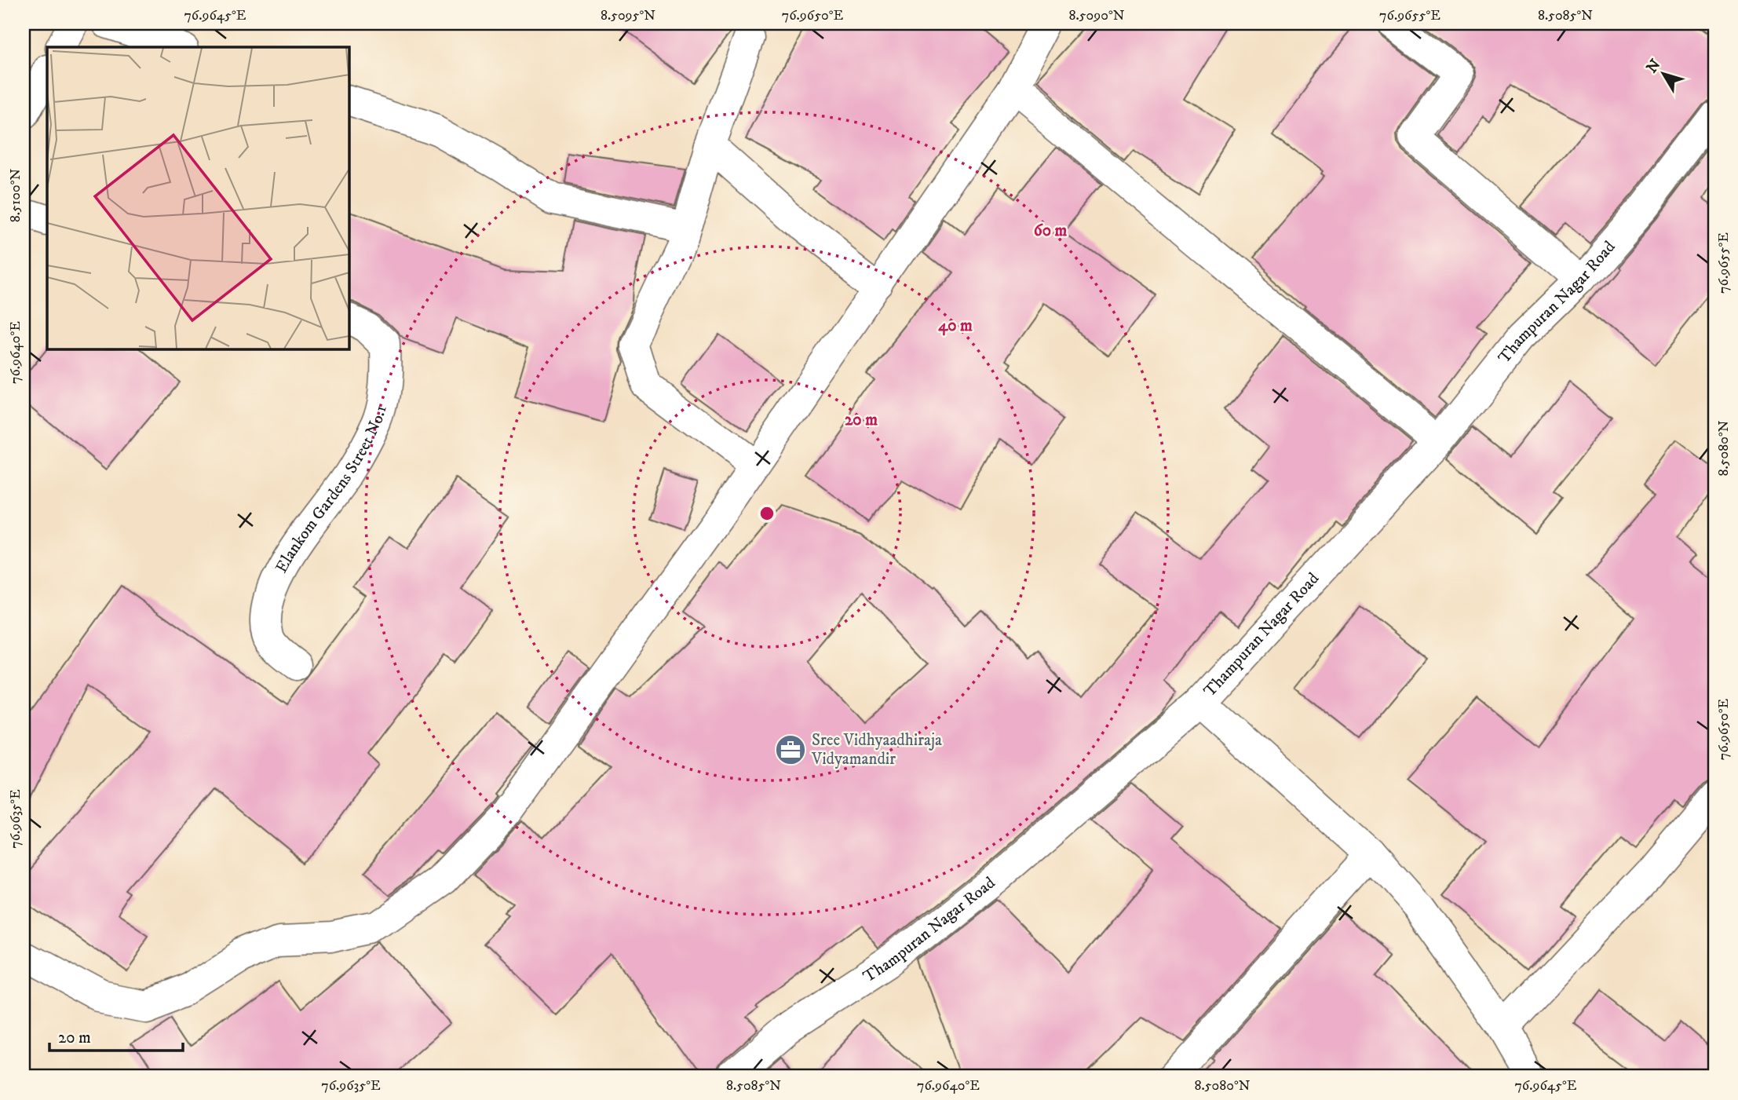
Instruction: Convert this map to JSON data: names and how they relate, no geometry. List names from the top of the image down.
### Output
{
  "streets": {
    "street": ["Thampuran Nagar Road", "Elankom Gardens Street No.1"]
  },
  "places": {
    "office": ["Sree Vidhyaadhiraja Vidyamandir"]
  },
  "scale_bar": "20 m",
  "north": "top left",
  "coordinates": [
    "76.9645°E",
    "8.5095°N",
    "76.9650°E",
    "8.5090°N",
    "76.9655°E",
    "8.5085°N",
    "8.5100°N",
    "76.9640°E",
    "8.5080°N",
    "76.9635°E"
  ],
  "rings": ["60 m", "40 m", "20 m"]
}
